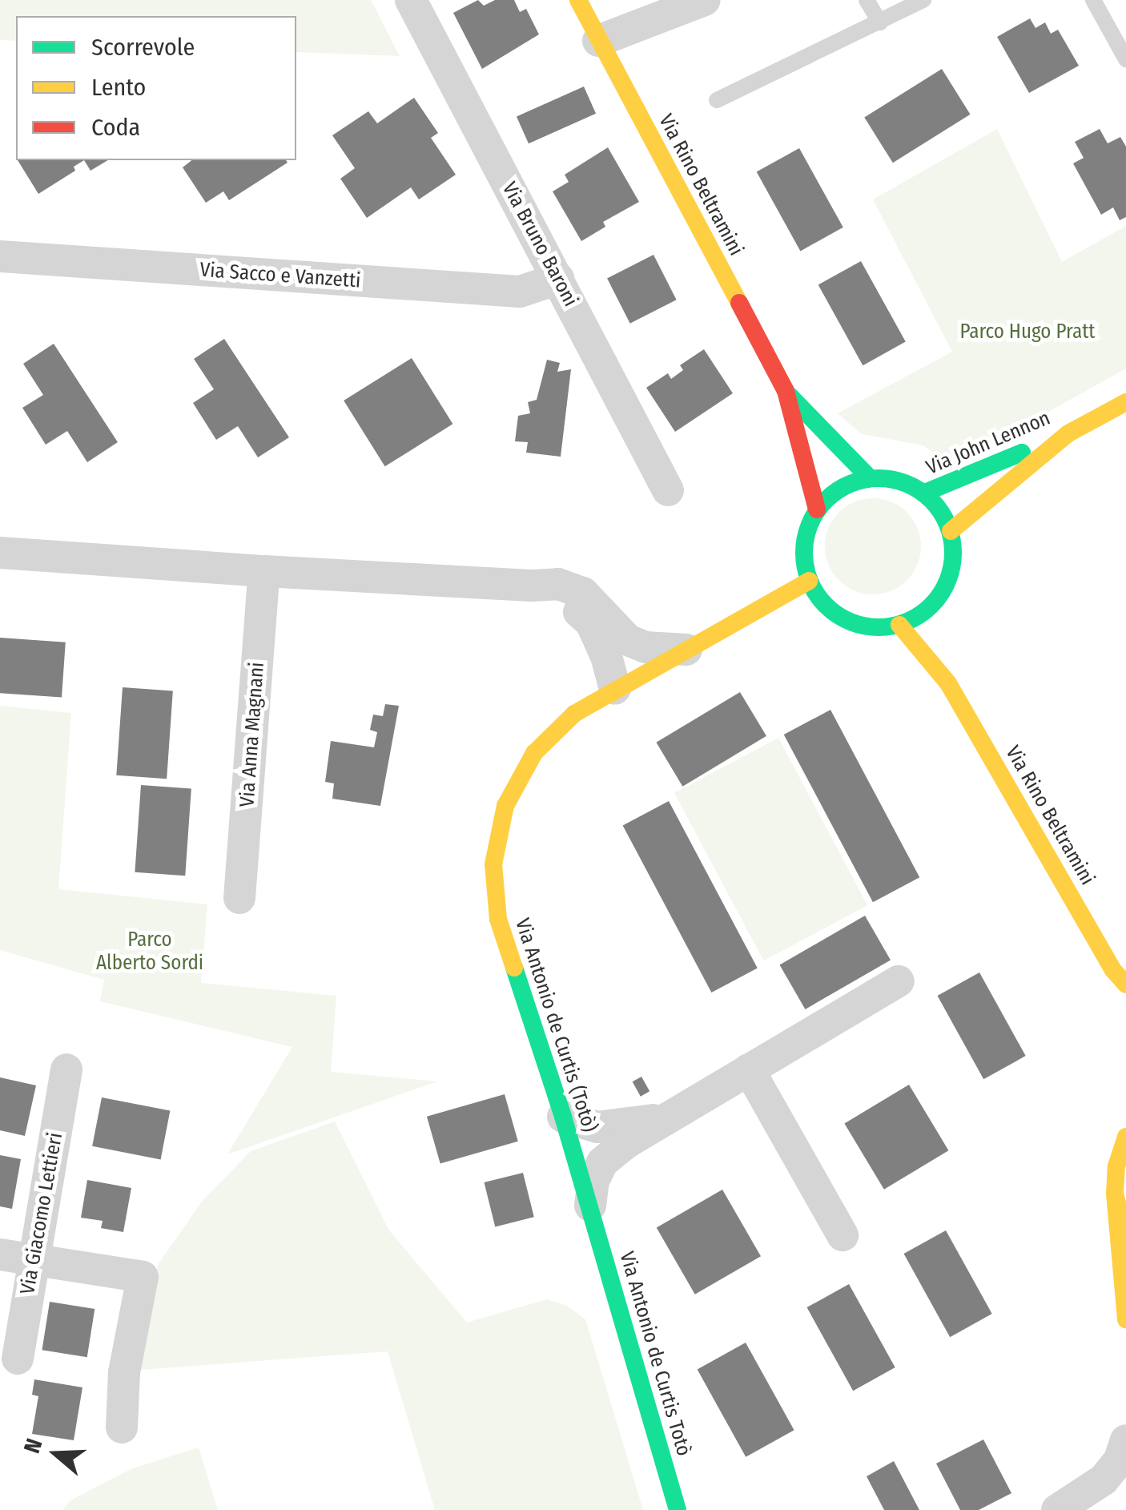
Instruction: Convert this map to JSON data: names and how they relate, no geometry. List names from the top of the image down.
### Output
{
  "streets": {
    "street": [
      "Via Rino Beltramini",
      "Via Bruno Baroni",
      "Via Sacco e Vanzetti",
      "Via John Lennon",
      "Via Anna Magnani",
      "Via Antonio de Curtis (Totò)",
      "Via Giacomo Lettieri",
      "Via Antonio de Curtis Totò"
    ]
  },
  "crossings": [
    ["Via Rino Beltramini", "Via John Lennon"],
    ["Via Rino Beltramini", "Via Antonio de Curtis (Totò)"],
    ["Via Bruno Baroni", "Via Sacco e Vanzetti"],
    ["Via John Lennon", "Via Antonio de Curtis (Totò)"],
    ["Via Antonio de Curtis (Totò)", "Via Antonio de Curtis Totò"]
  ],
  "parks": ["Parco Hugo Pratt", "Parco Alberto Sordi"],
  "legend": ["Scorrevole", "Lento", "Coda"],
  "north": "left"
}
